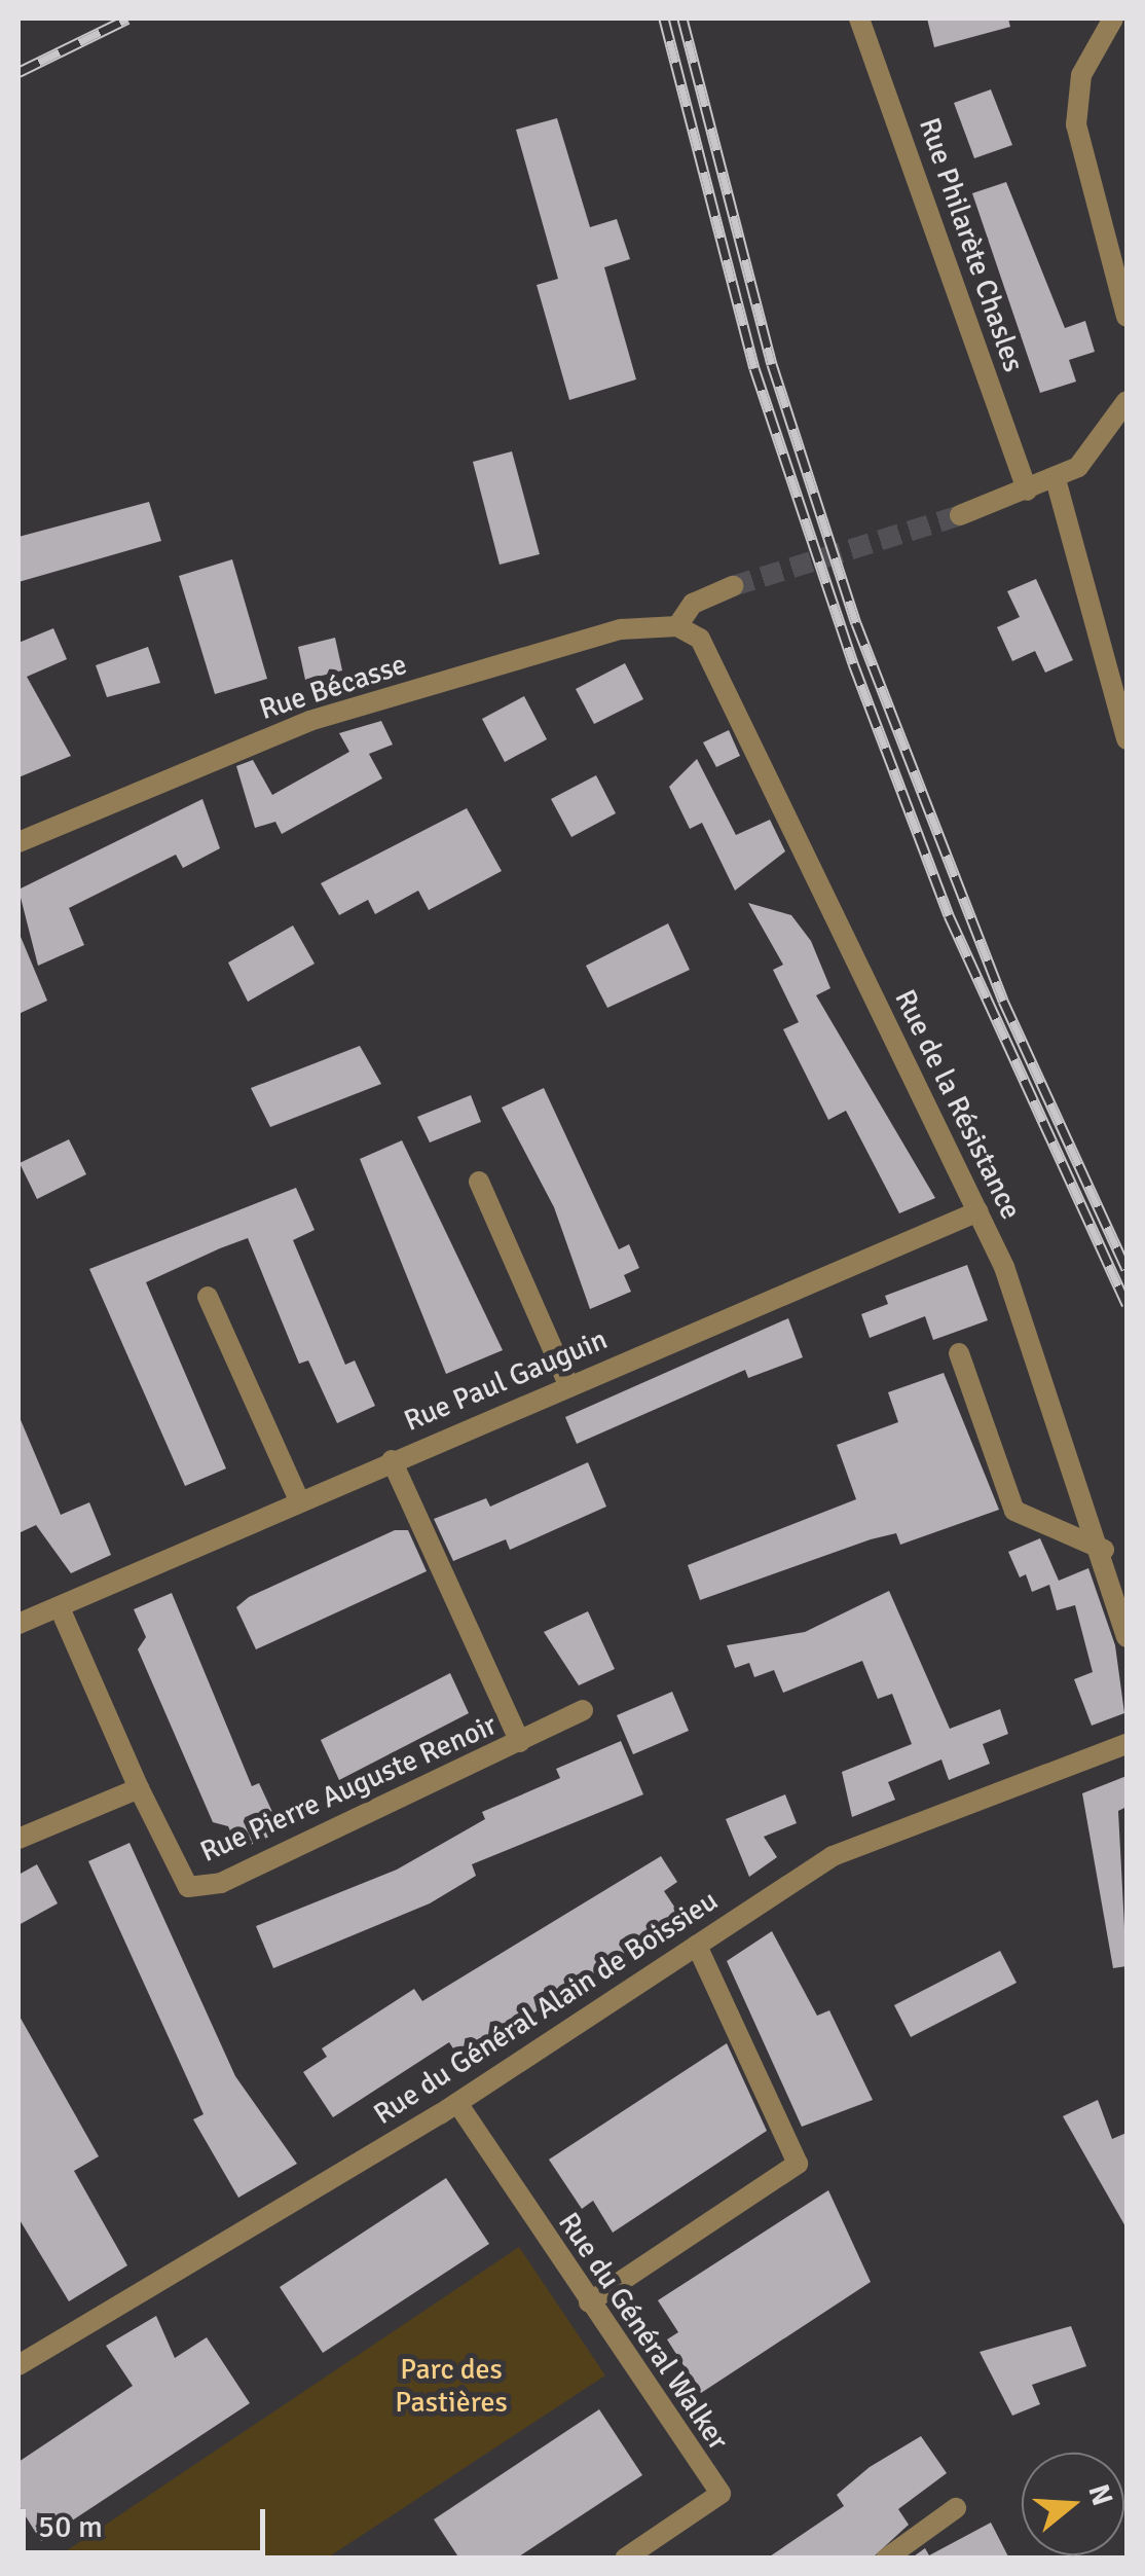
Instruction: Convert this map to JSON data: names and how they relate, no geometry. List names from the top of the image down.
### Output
{
  "streets": {
    "street": [
      "Rue Philarète Chasles",
      "Rue Bécasse",
      "Rue de la Résistance",
      "Rue Paul Gauguin",
      "Rue Pierre Auguste Renoir",
      "Rue du Général Alain de Boissieu",
      "Rue du Général Walker"
    ]
  },
  "crossings": [
    ["Rue Bécasse", "Rue de la Résistance"],
    ["Rue de la Résistance", "Rue Paul Gauguin"],
    ["Rue Paul Gauguin", "Rue Pierre Auguste Renoir"],
    ["Rue du Général Alain de Boissieu", "Rue du Général Walker"]
  ],
  "parks": ["Parc des Pastières"],
  "scale_bar": "50 m",
  "north": "right"
}
